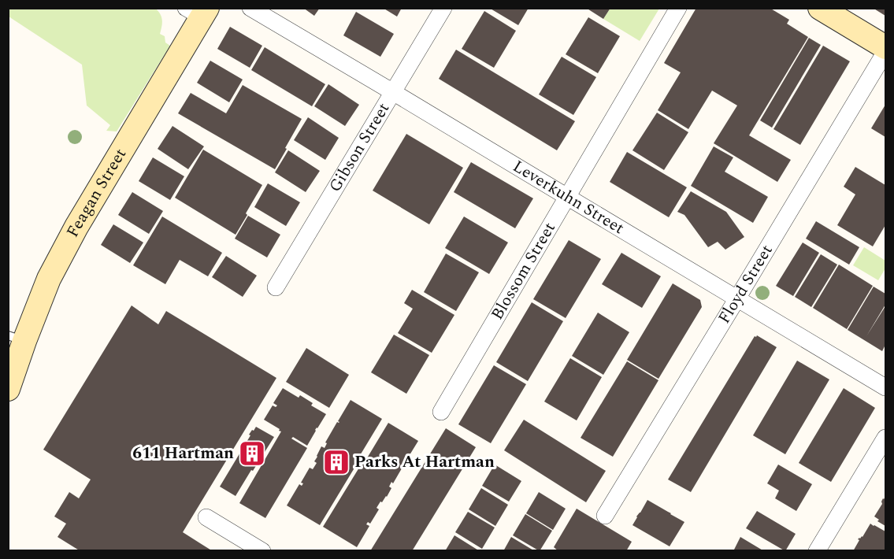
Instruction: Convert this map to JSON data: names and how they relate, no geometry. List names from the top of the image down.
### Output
{
  "streets": {
    "street": [
      "Gibson Street",
      "Feagan Street",
      "Leverkuhn Street",
      "Blossom Street",
      "Floyd Street"
    ]
  },
  "crossings": [
    ["Gibson Street", "Leverkuhn Street"],
    ["Leverkuhn Street", "Blossom Street"],
    ["Leverkuhn Street", "Floyd Street"]
  ],
  "places": {
    "building": ["611 Hartman", "Parks At Hartman"]
  }
}
